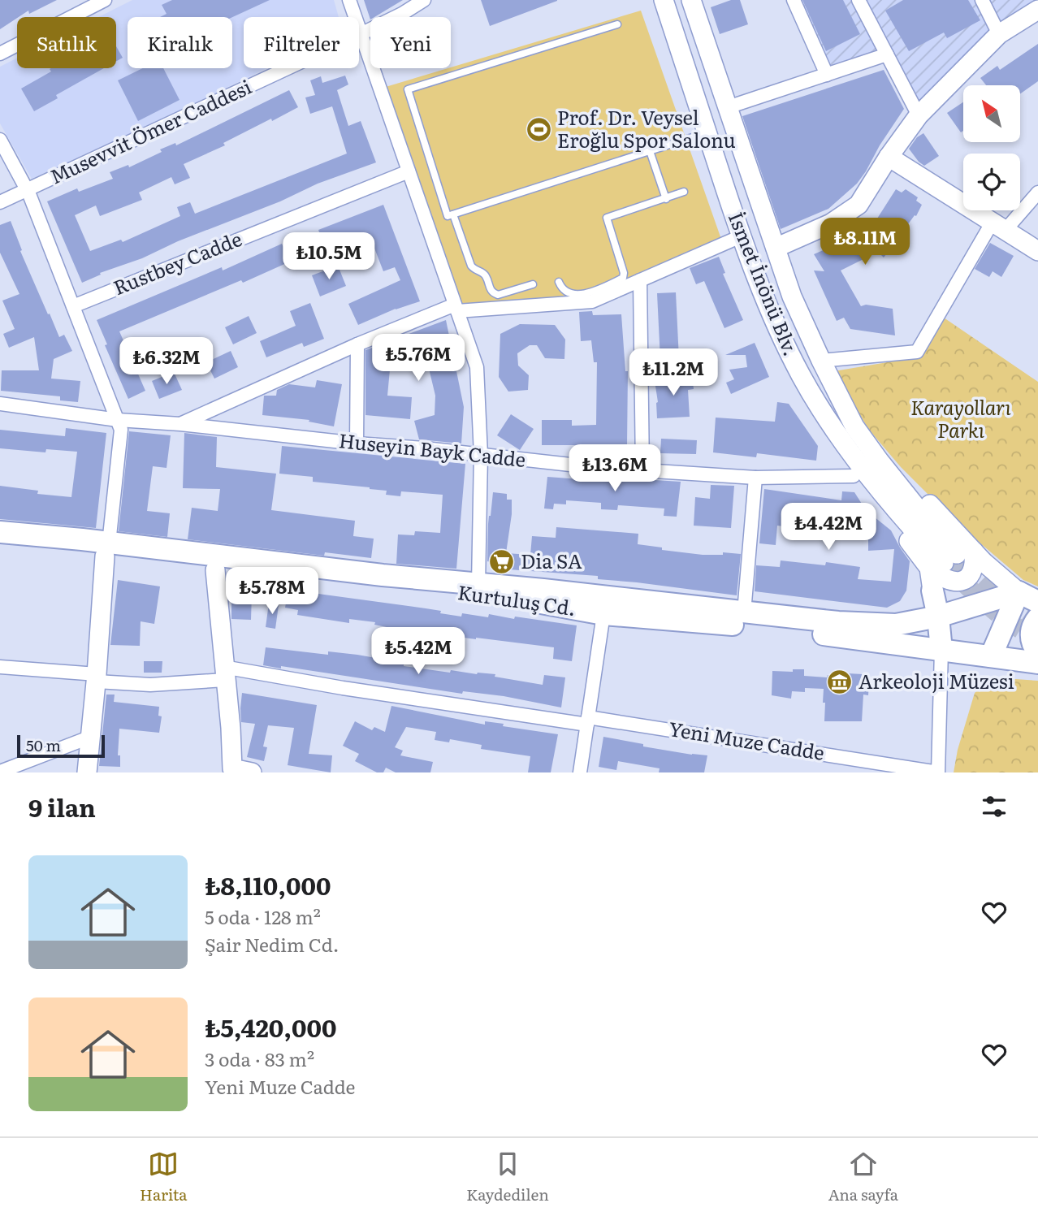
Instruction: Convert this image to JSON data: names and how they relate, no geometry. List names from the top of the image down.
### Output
{
  "streets": {
    "main road": ["İsmet İnönü Blv.", "Kurtuluş Cd."],
    "street": [
      "Musevvit Ömer Caddesi",
      "Rustbey Cadde",
      "Huseyin Bayk Cadde",
      "Yeni Muze Cadde"
    ]
  },
  "parks": ["Karayolları Parkı"],
  "places": {
    "sports": ["Prof. Dr. Veysel Eroğlu Spor Salonu"],
    "supermarket": ["Dia SA"],
    "museum": ["Arkeoloji Müzesi"]
  },
  "scale_bar": "50 m",
  "north": "top left",
  "page": {
    "chip": [
      "Satılık",
      "Kiralık",
      "Filtreler",
      "Yeni"
    ],
    "price": [
      "₺8.11M",
      "₺10.5M",
      "₺5.76M",
      "₺6.32M",
      "₺11.2M",
      "₺13.6M",
      "₺4.42M",
      "₺5.78M",
      "₺5.42M"
    ],
    "scale": "50 m",
    "heading": "9 ilan",
    "list": [
      {
        "name": "₺8,110,000",
        "note": "5 oda · 128 m² · Şair Nedim Cd."
      },
      {
        "name": "₺5,420,000",
        "note": "3 oda · 83 m² · Yeni Muze Cadde"
      }
    ],
    "tabs": ["Harita", "Kaydedilen", "Ana sayfa"]
  }
}
